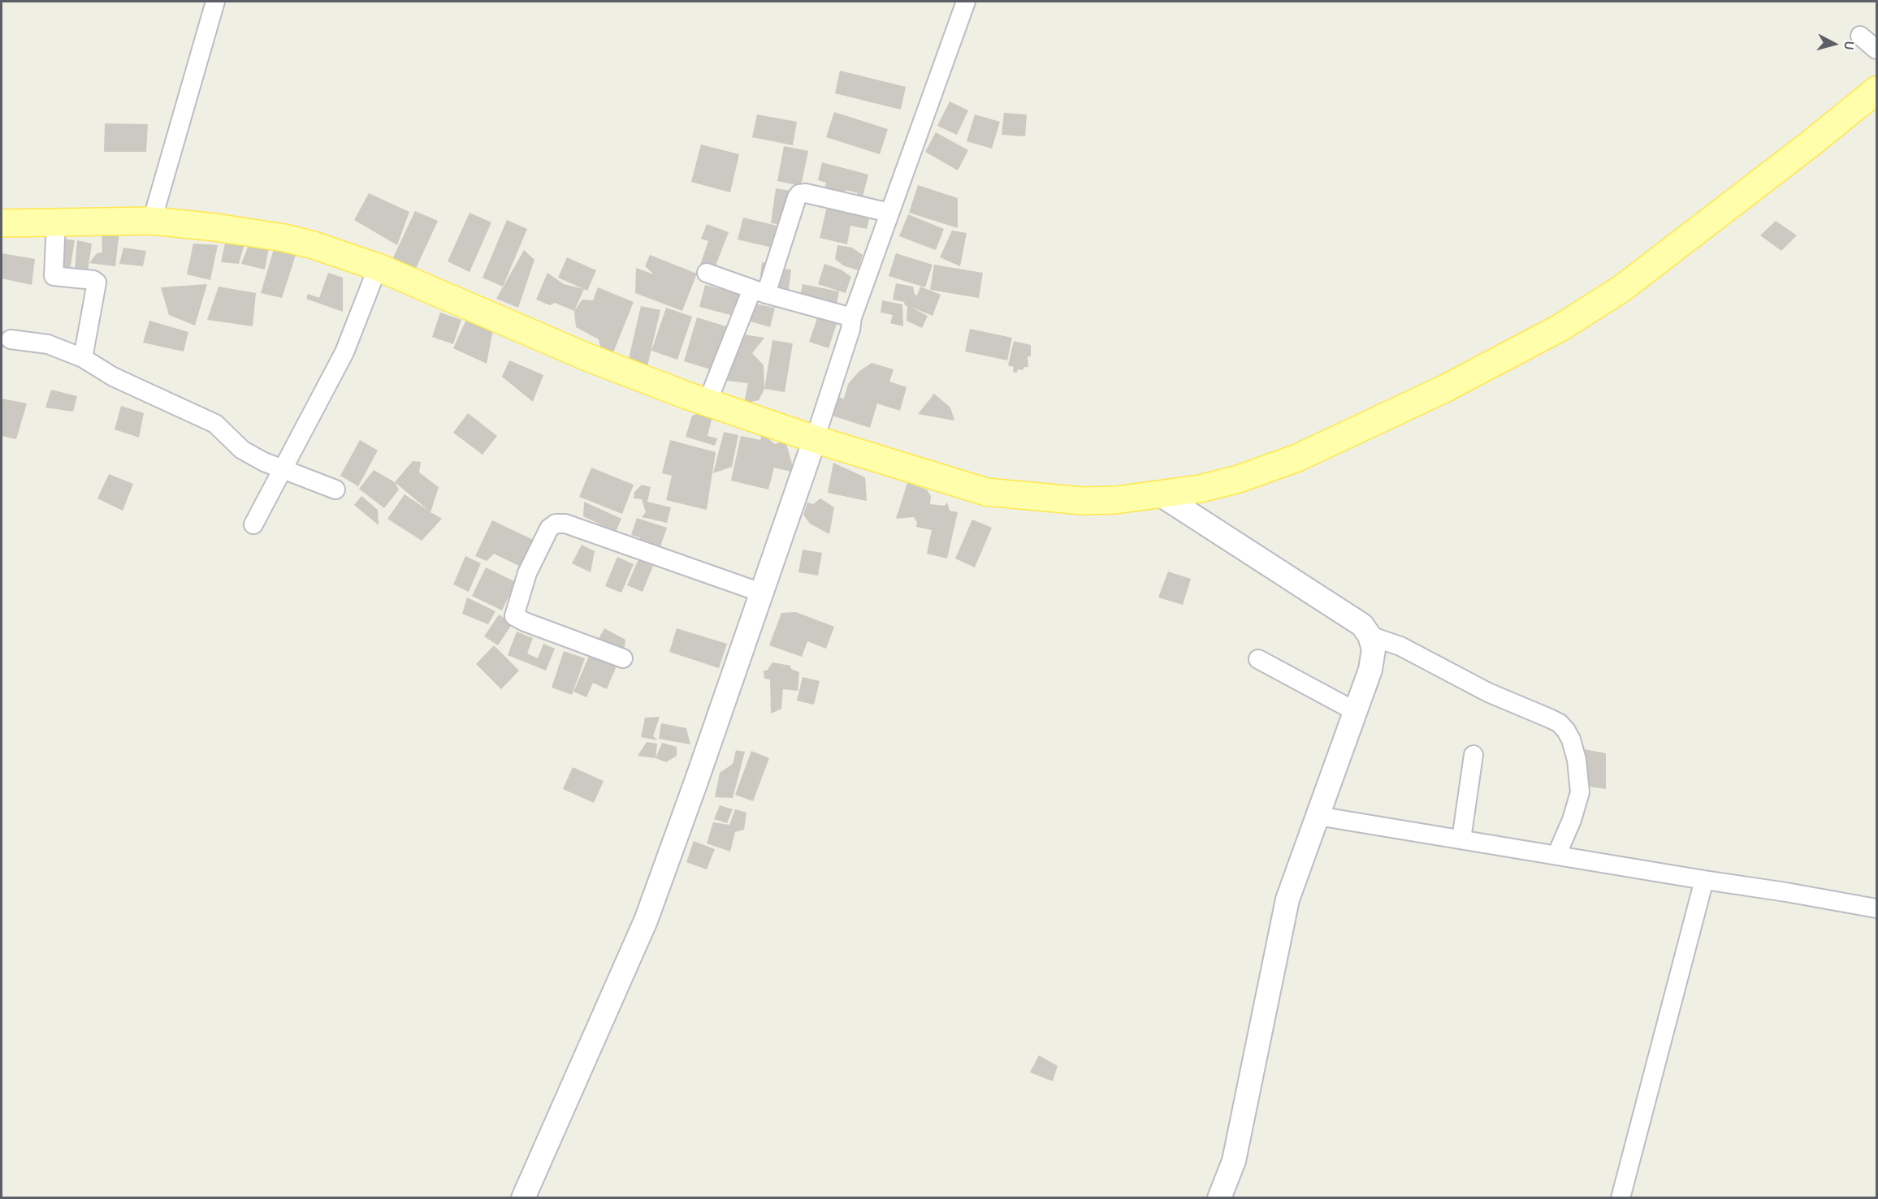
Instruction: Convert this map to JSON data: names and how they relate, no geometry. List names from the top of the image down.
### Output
{
  "north": "right"
}
